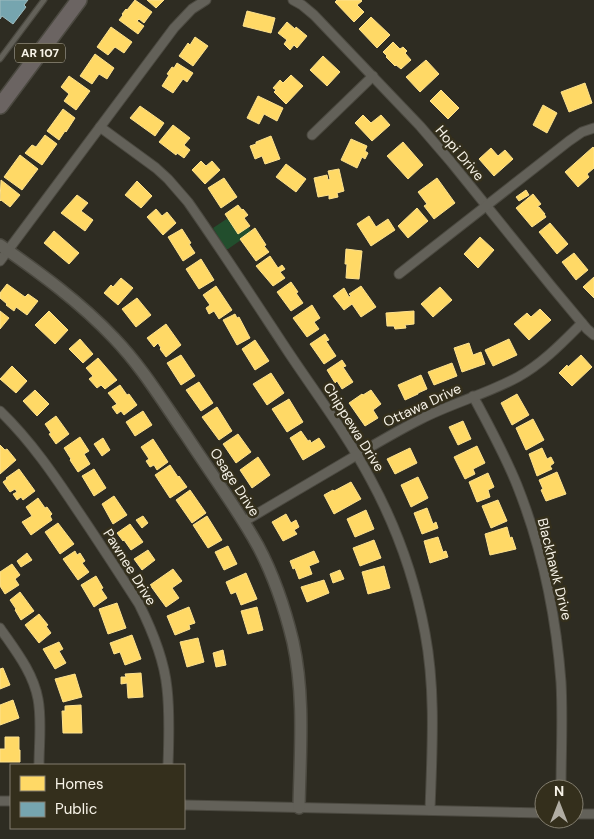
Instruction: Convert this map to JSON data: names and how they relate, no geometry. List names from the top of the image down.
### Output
{
  "streets": {
    "main road": ["AR 107"],
    "street": [
      "Hopi Drive",
      "Ottawa Drive",
      "Chippewa Drive",
      "Osage Drive",
      "Pawnee Drive",
      "Blackhawk Drive"
    ]
  },
  "crossings": [
    ["Hopi Drive", "Ottawa Drive"],
    ["Ottawa Drive", "Chippewa Drive"],
    ["Ottawa Drive", "Osage Drive"],
    ["Ottawa Drive", "Blackhawk Drive"]
  ],
  "legend": ["Homes", "Public"],
  "north": "top"
}
